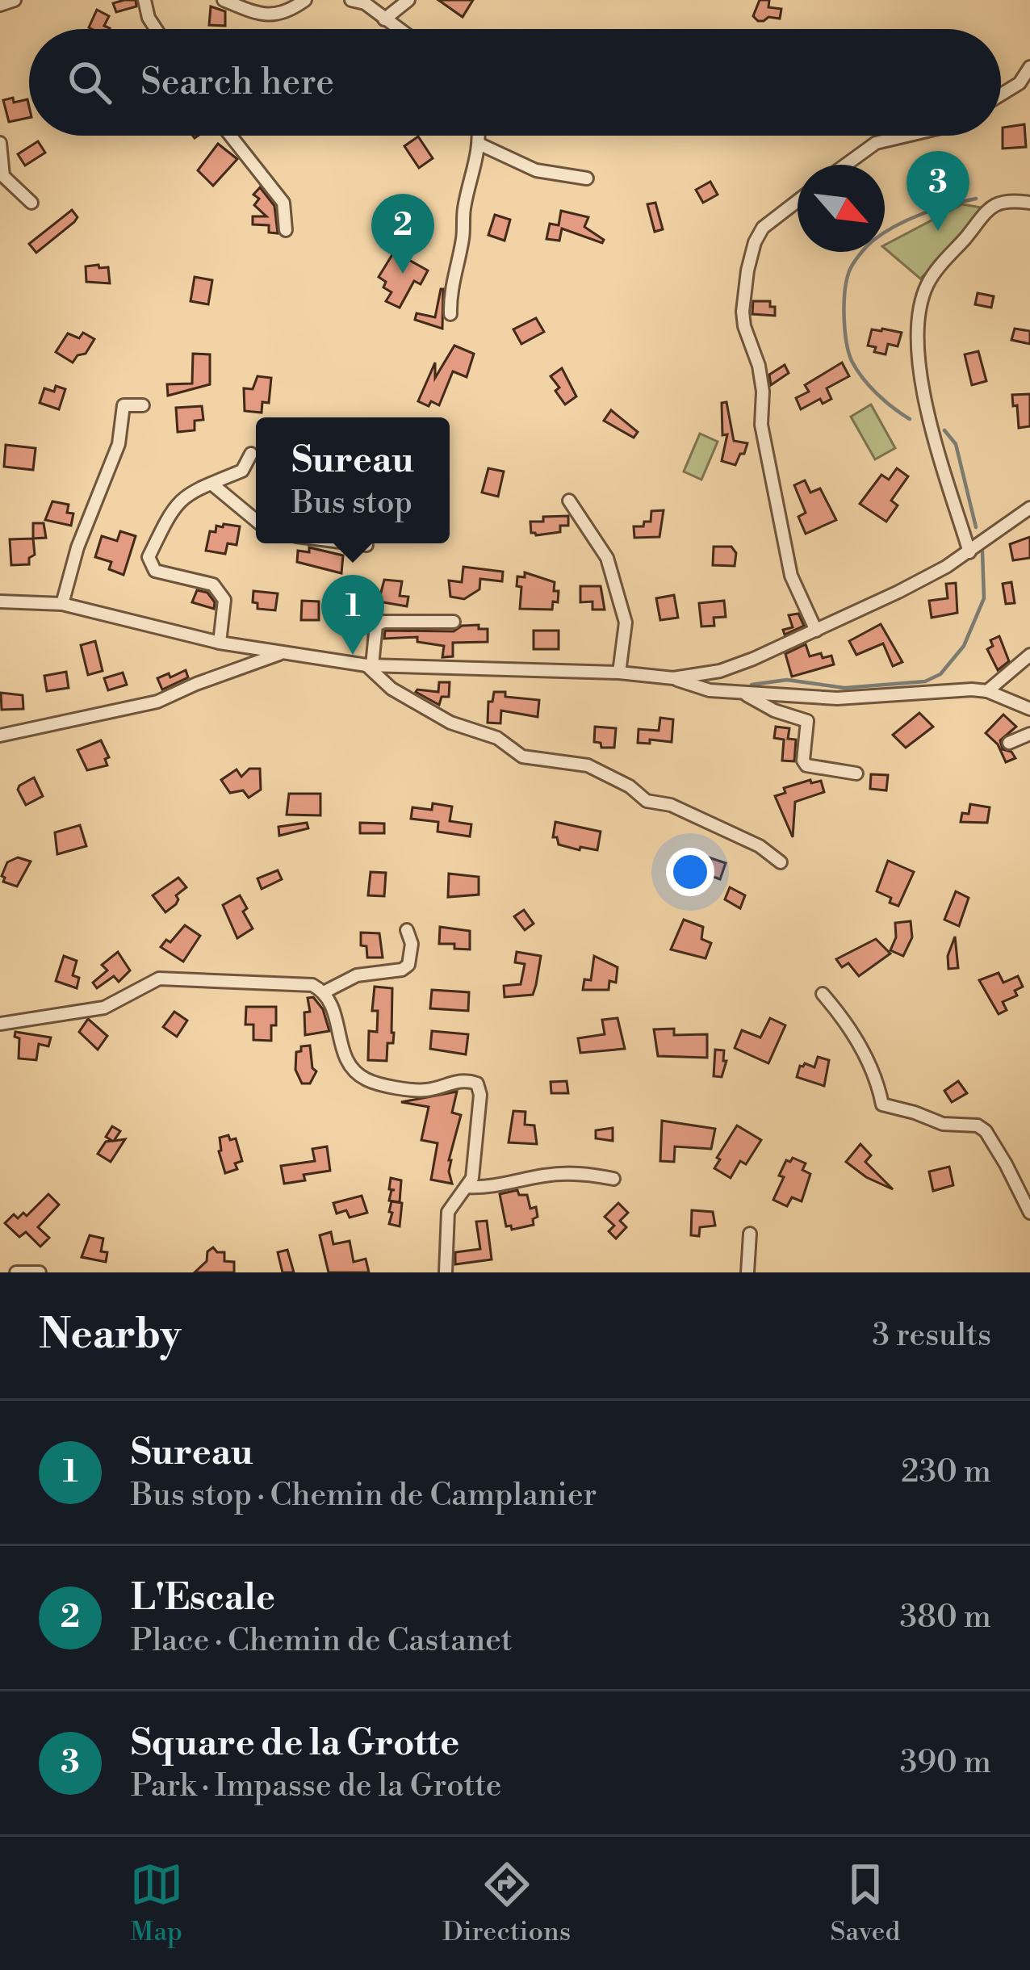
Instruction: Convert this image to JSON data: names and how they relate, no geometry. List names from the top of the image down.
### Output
{
  "north": "bottom right",
  "page": {
    "search": "Search here",
    "pins": ["3", "2", "1"],
    "popup": ["Sureau", "Bus stop"],
    "heading": ["Nearby", "3 results"],
    "list": [
      {
        "mark": "1",
        "name": "Sureau",
        "note": "Bus stop · Chemin de Camplanier",
        "value": "230 m"
      },
      {
        "mark": "2",
        "name": "L'Escale",
        "note": "Place · Chemin de Castanet",
        "value": "380 m"
      },
      {
        "mark": "3",
        "name": "Square de la Grotte",
        "note": "Park · Impasse de la Grotte",
        "value": "390 m"
      }
    ],
    "nav": ["Map", "Directions", "Saved"]
  }
}
